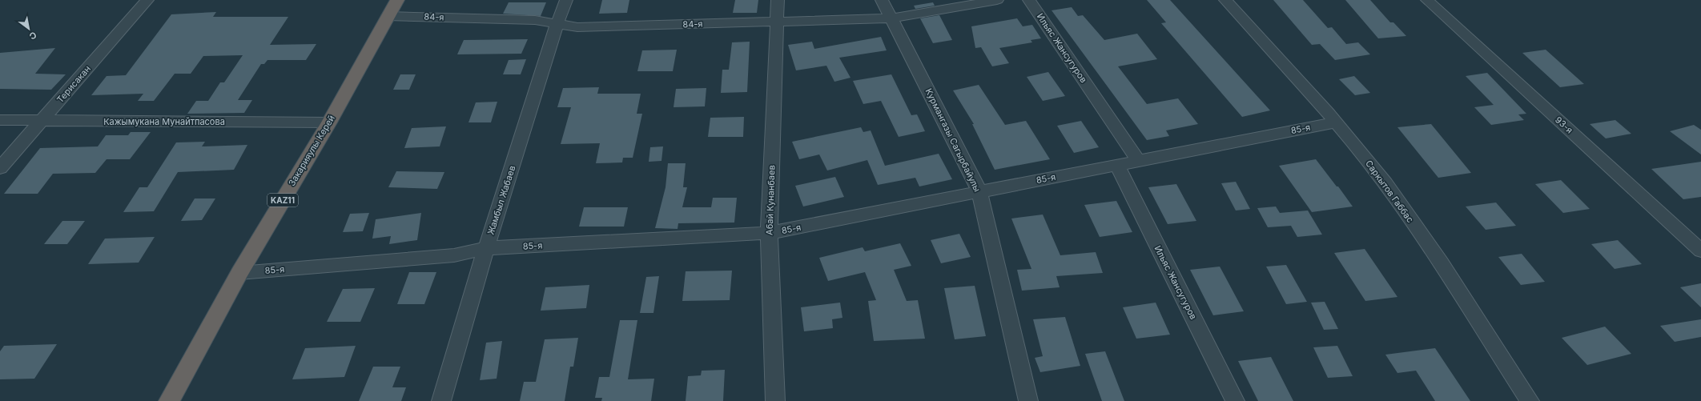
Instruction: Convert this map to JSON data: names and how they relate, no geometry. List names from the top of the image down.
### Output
{
  "streets": {
    "highway": ["Закарияулы Керей", "KAZ11"],
    "street": [
      "84-я",
      "Ильяс Жансугуров",
      "Терисакан",
      "Кажымукана Мунайтпасова",
      "93-я",
      "85-я",
      "Курмангазы Сагырбайулы",
      "Саркытов Габбас",
      "Жамбыл Жабаев",
      "Абай Кунанбаев"
    ]
  },
  "crossings": [
    ["84-я", "Курмангазы Сагырбайулы"],
    ["84-я", "Закарияулы Керей"],
    ["84-я", "Жамбыл Жабаев"],
    ["84-я", "Абай Кунанбаев"],
    ["Ильяс Жансугуров", "85-я"],
    ["Терисакан", "Кажымукана Мунайтпасова"],
    ["Кажымукана Мунайтпасова", "Закарияулы Керей"],
    ["85-я", "Курмангазы Сагырбайулы"],
    ["85-я", "Закарияулы Керей"],
    ["85-я", "Саркытов Габбас"],
    ["85-я", "Жамбыл Жабаев"],
    ["85-я", "Абай Кунанбаев"]
  ],
  "north": "bottom right"
}
